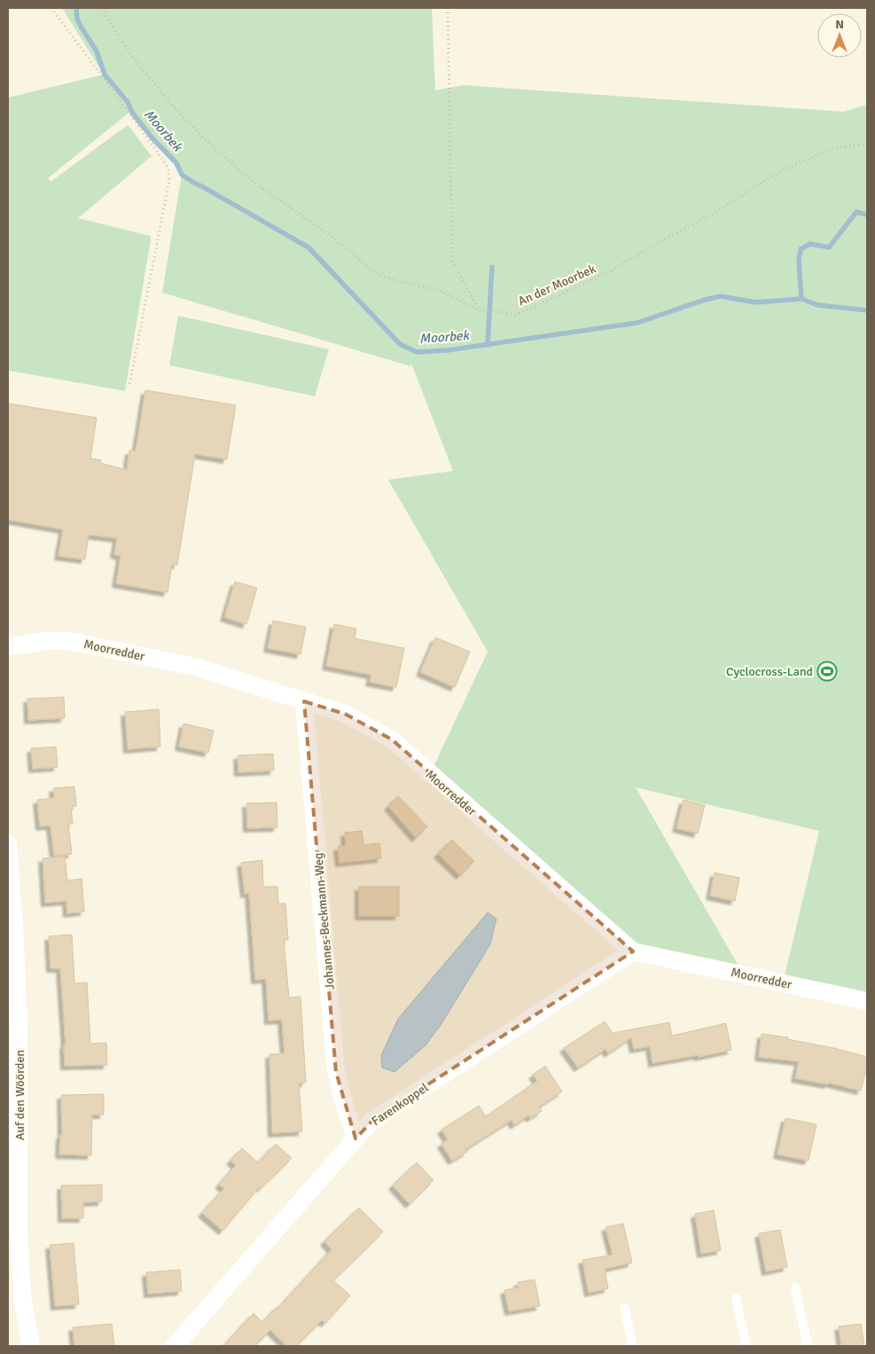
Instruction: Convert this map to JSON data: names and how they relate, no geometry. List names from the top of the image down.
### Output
{
  "streets": {
    "street": [
      "Moorredder",
      "Johannes-Beckmann-Weg",
      "Auf den Wöörden",
      "Farenkoppel"
    ],
    "path": ["An der Moorbek"]
  },
  "crossings": [
    ["Moorredder", "Johannes-Beckmann-Weg"],
    ["Moorredder", "Farenkoppel"],
    ["Johannes-Beckmann-Weg", "Farenkoppel"]
  ],
  "water": ["Moorbek"],
  "places": {
    "sports": ["Cyclocross-Land"]
  },
  "north": "top"
}
